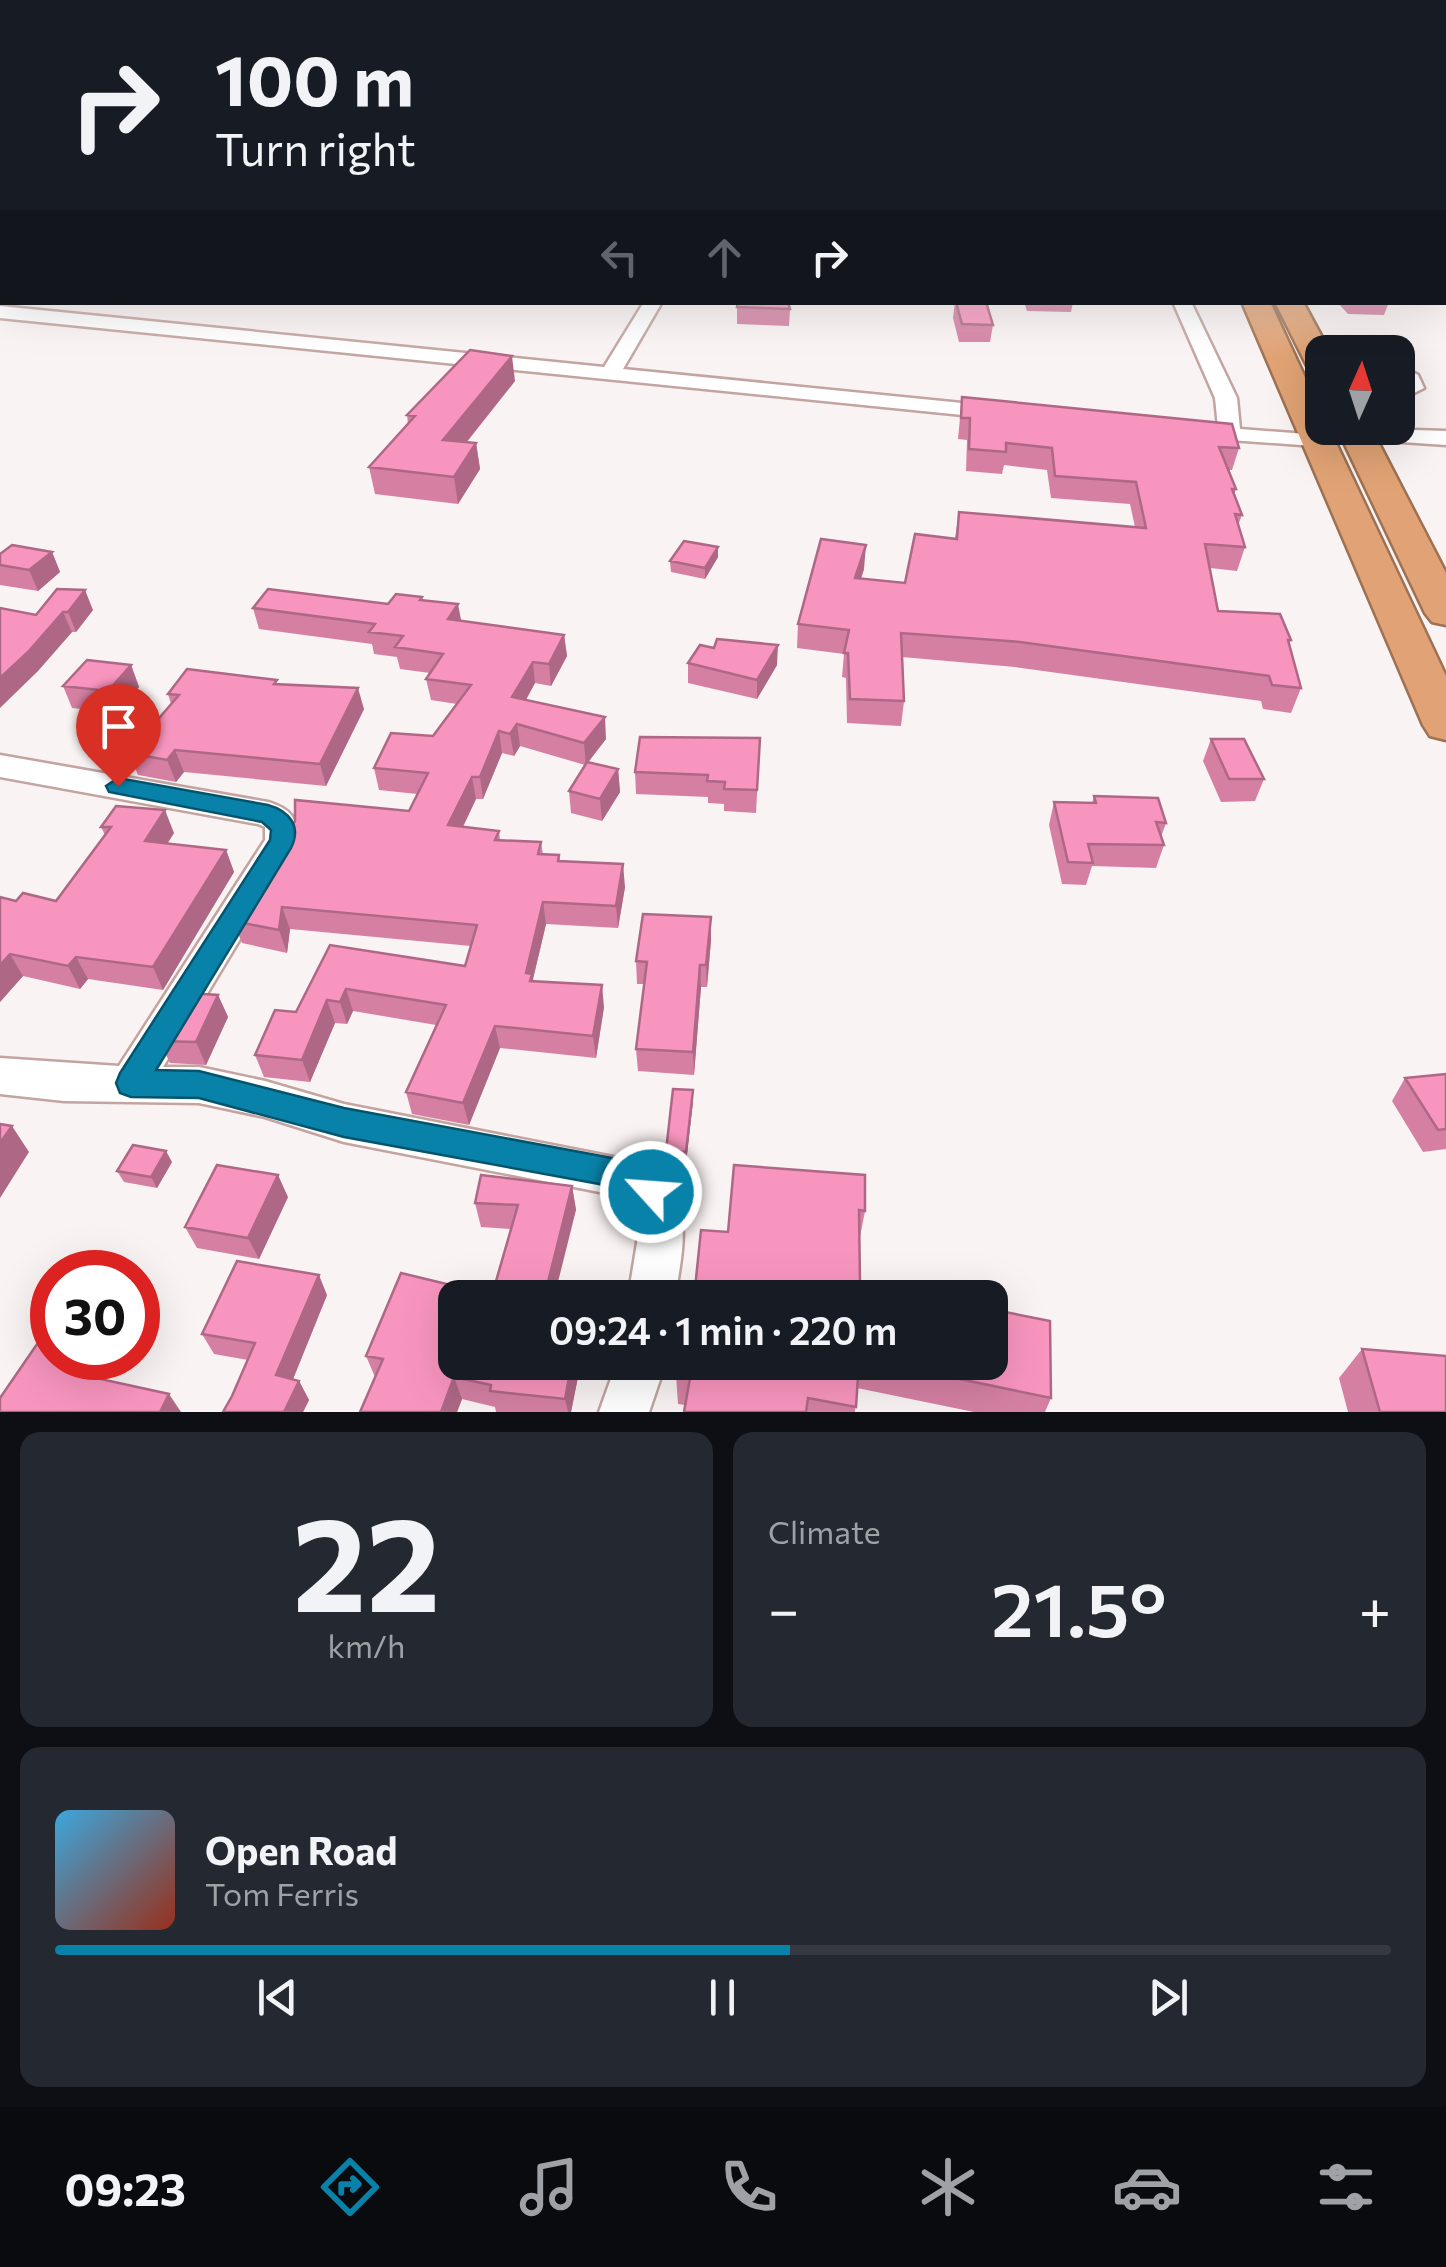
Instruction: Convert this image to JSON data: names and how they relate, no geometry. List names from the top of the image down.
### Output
{
  "north": "top",
  "page": {
    "turn": ["100 m", "Turn right"],
    "limit": "30",
    "trip": "09:24 · 1 min · 220 m",
    "tile": [
      ["22", "km/h"],
      "Climate"
    ],
    "heat": ["−", "21.5°", "+"],
    "song": ["Open Road", "Tom Ferris"],
    "tabs": "09:23"
  }
}
